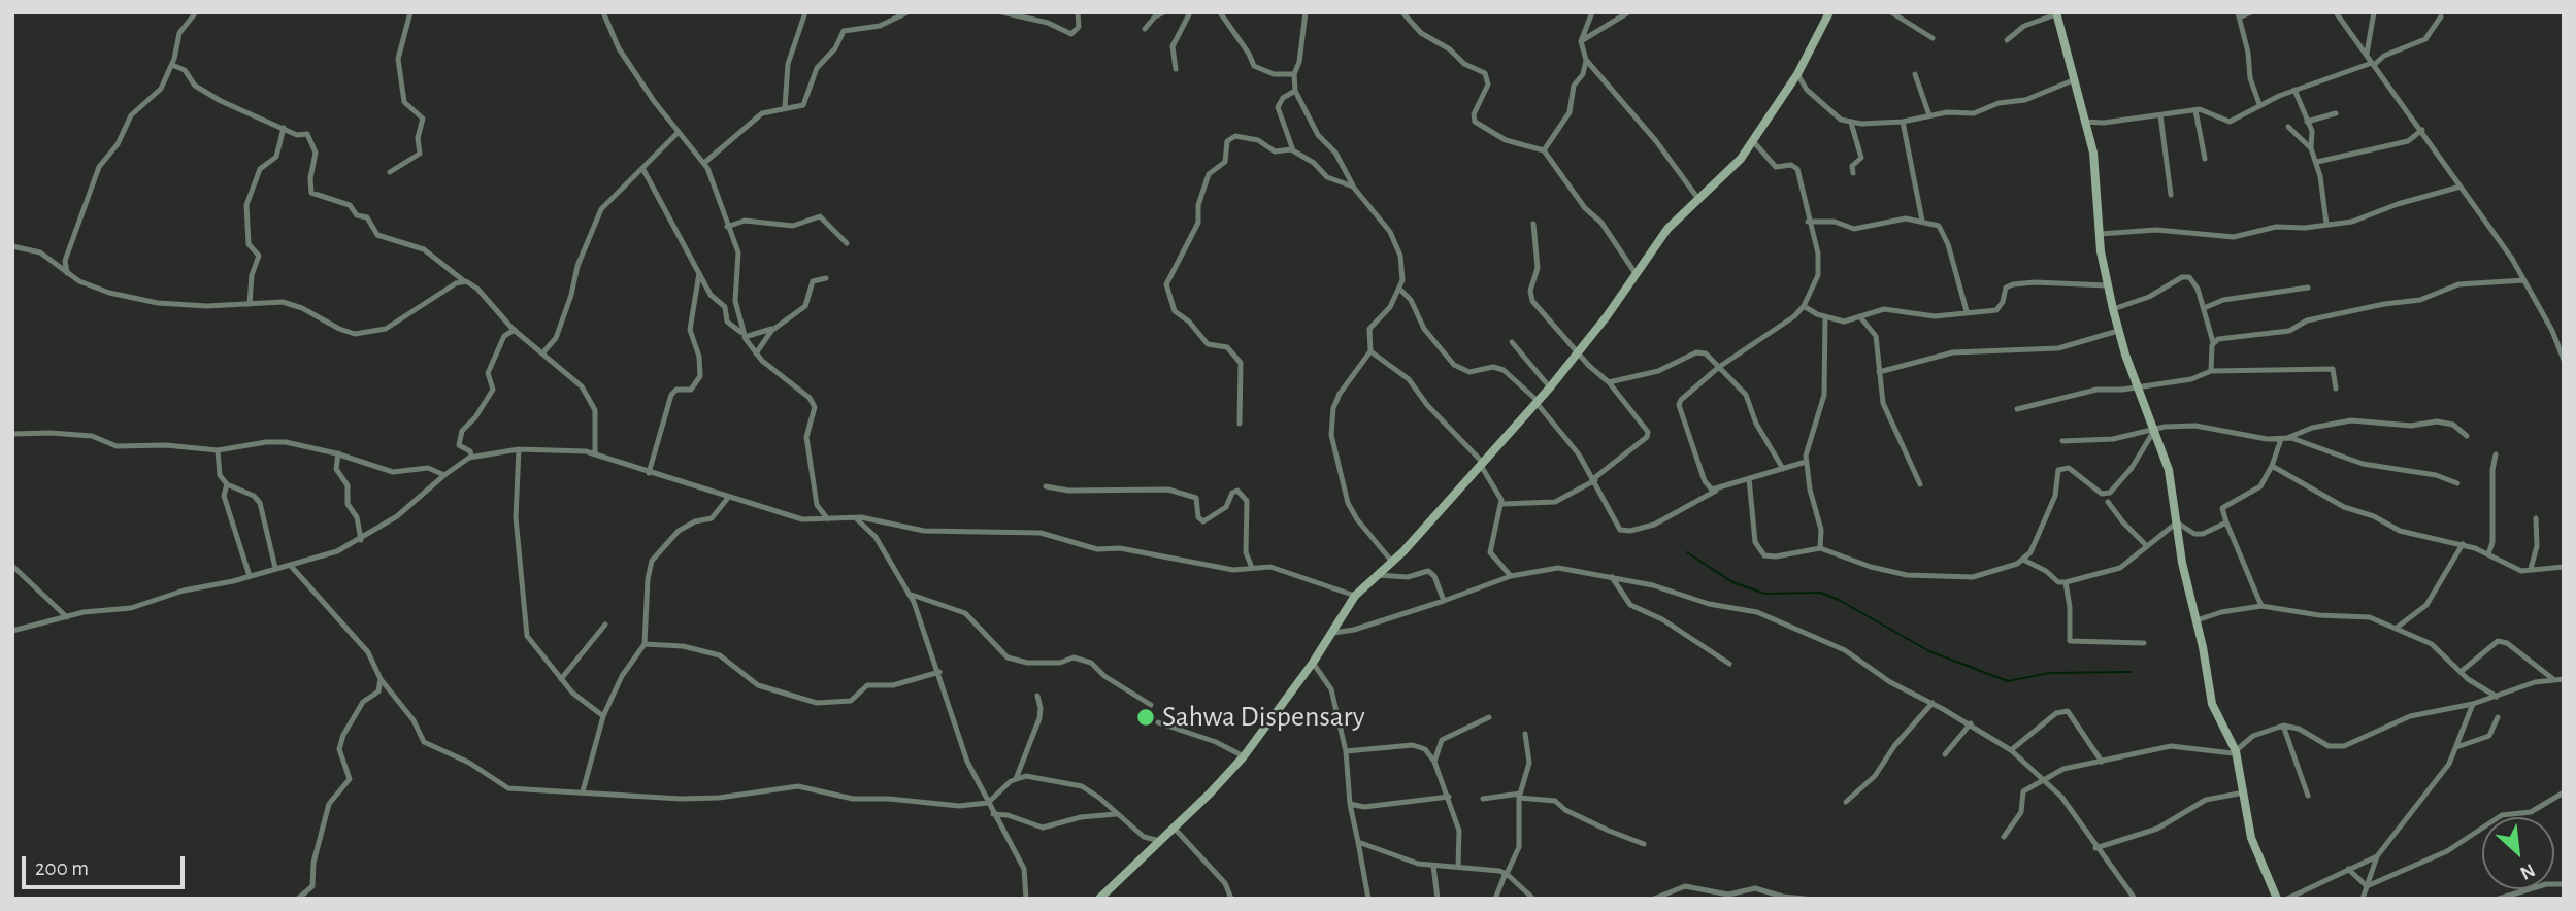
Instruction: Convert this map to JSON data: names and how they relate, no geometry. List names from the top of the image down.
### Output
{
  "places": ["Sahwa Dispensary"],
  "scale_bar": "200 m",
  "north": "bottom right"
}
